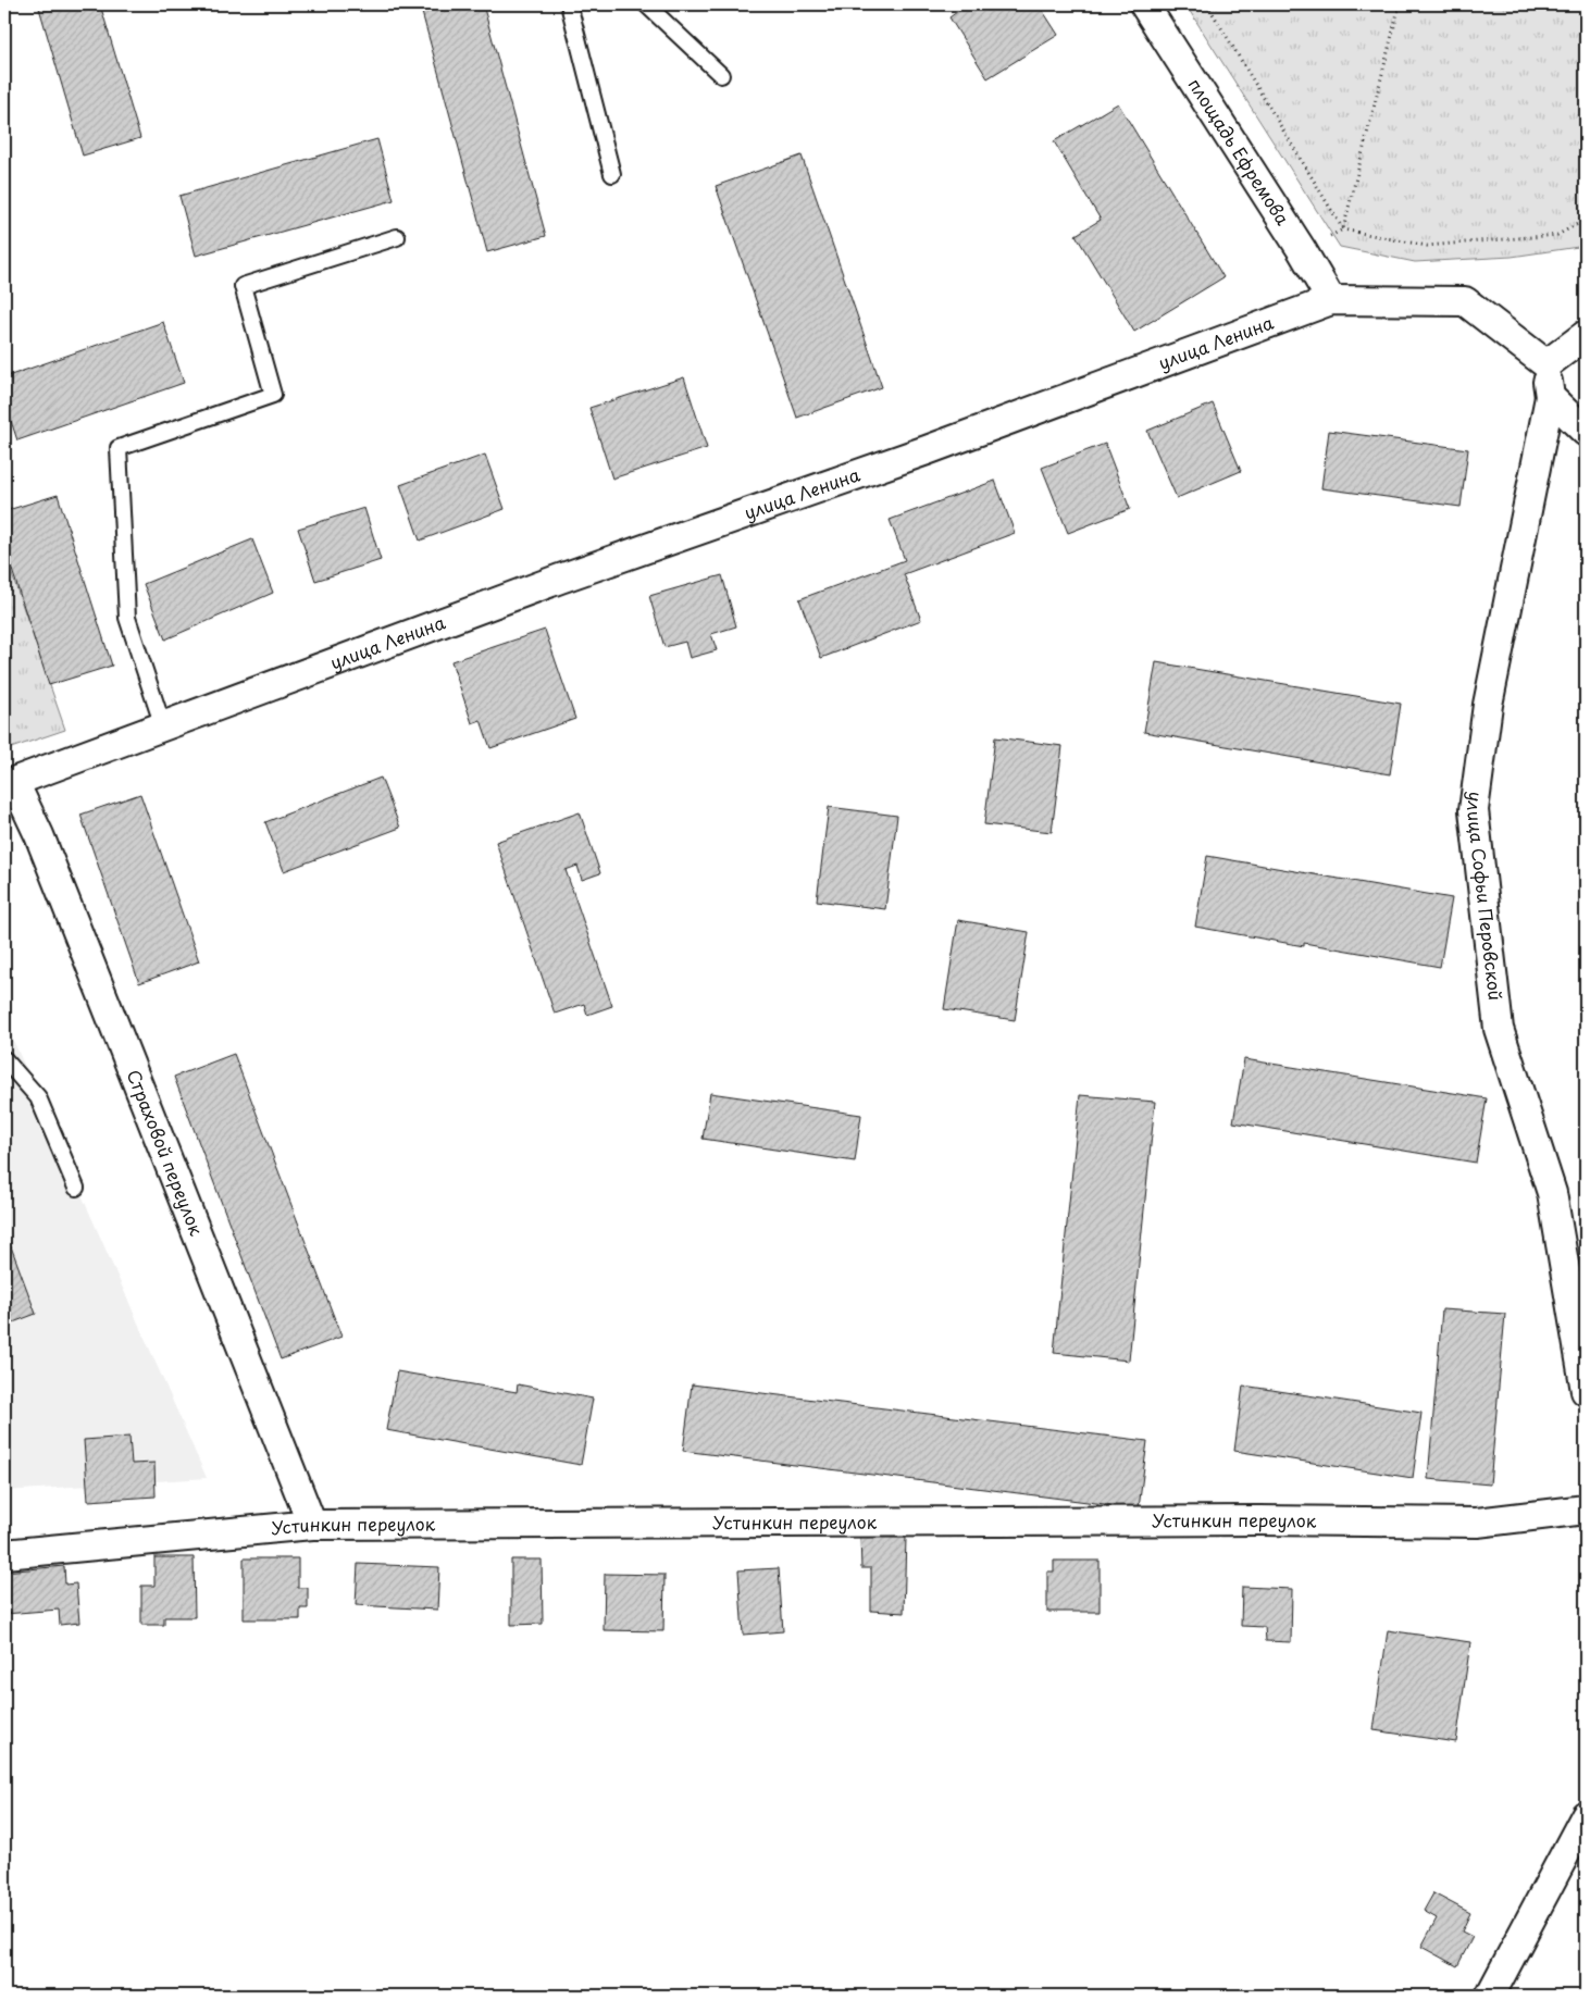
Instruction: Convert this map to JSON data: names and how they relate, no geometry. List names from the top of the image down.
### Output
{
  "streets": {
    "street": [
      "площадь Ефремова",
      "улица Ленина",
      "улица Софьи Перовской",
      "Страховой переулок",
      "Устинкин переулок"
    ]
  },
  "crossings": [
    ["площадь Ефремова", "улица Ленина"],
    ["улица Ленина", "улица Софьи Перовской"],
    ["улица Ленина", "Страховой переулок"],
    ["Страховой переулок", "Устинкин переулок"]
  ]
}
